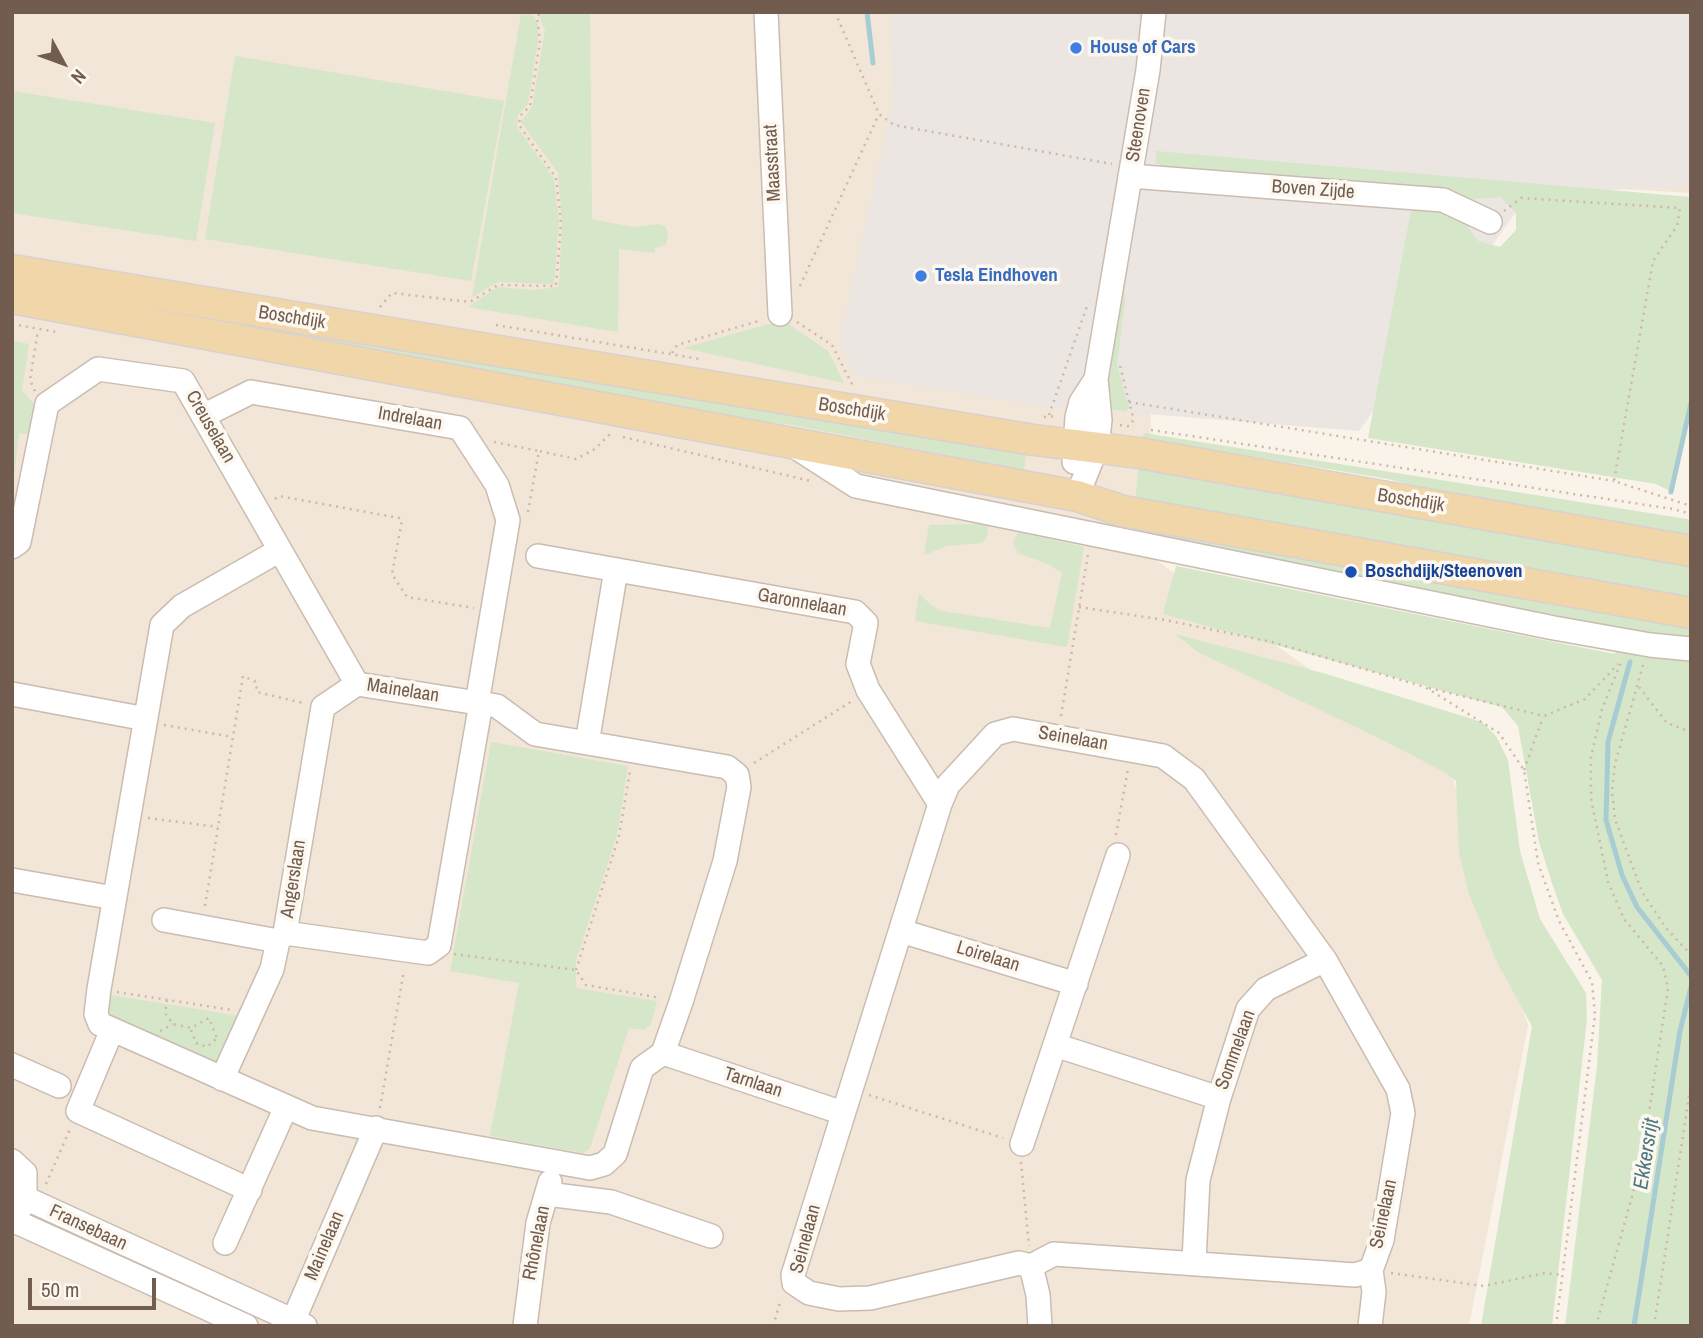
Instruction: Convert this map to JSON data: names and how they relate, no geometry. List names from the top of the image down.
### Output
{
  "streets": {
    "main road": ["Boschdijk"],
    "street": [
      "Steenoven",
      "Maasstraat",
      "Boven Zijde",
      "Indrelaan",
      "Creuselaan",
      "Garonnelaan",
      "Mainelaan",
      "Seinelaan",
      "Angerslaan",
      "Loirelaan",
      "Sommelaan",
      "Tarnlaan",
      "Fransebaan",
      "Rhônelaan"
    ]
  },
  "crossings": [
    ["Steenoven", "Boven Zijde"],
    ["Steenoven", "Boschdijk"],
    ["Indrelaan", "Creuselaan"],
    ["Indrelaan", "Mainelaan"],
    ["Creuselaan", "Mainelaan"],
    ["Garonnelaan", "Seinelaan"],
    ["Mainelaan", "Fransebaan"],
    ["Seinelaan", "Loirelaan"],
    ["Seinelaan", "Sommelaan"],
    ["Seinelaan", "Tarnlaan"]
  ],
  "water": ["Ekkersrijt"],
  "places": ["House of Cars", "Tesla Eindhoven", "Boschdijk/Steenoven"],
  "scale_bar": "50 m",
  "north": "bottom right"
}
